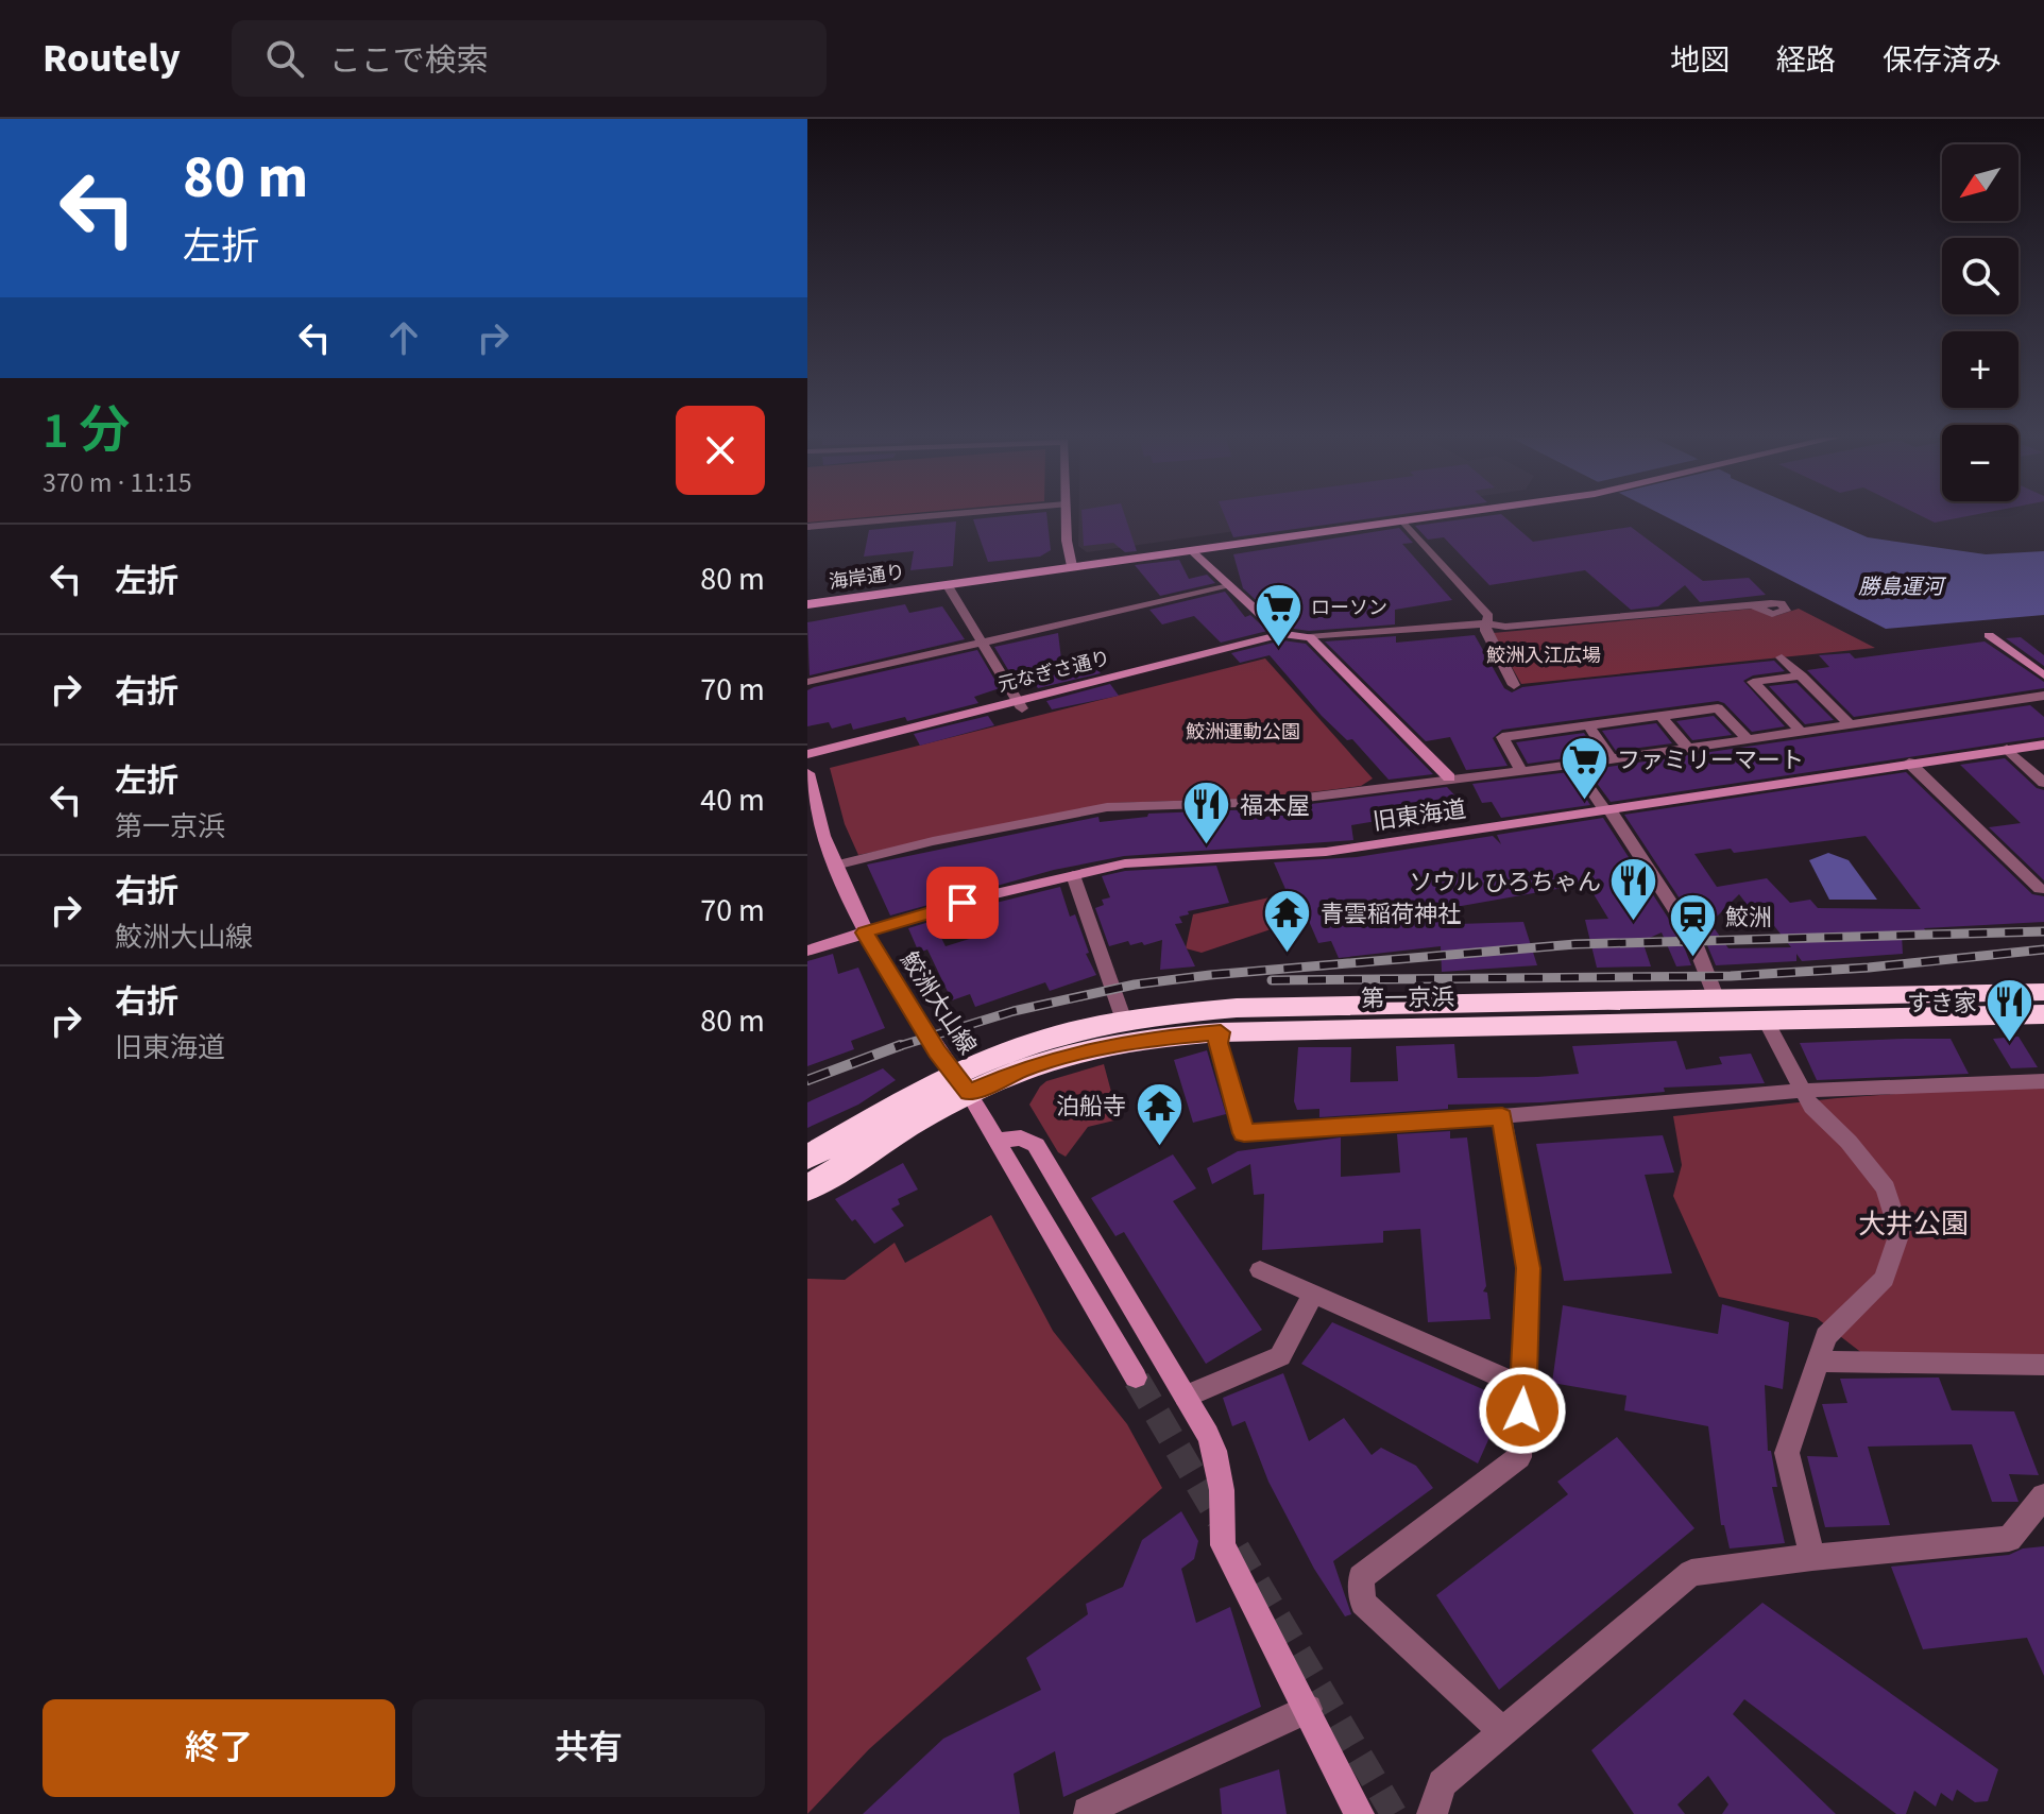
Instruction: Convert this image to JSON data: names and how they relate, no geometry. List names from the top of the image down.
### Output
{
  "streets": {
    "highway": ["第一京浜"],
    "main road": ["海岸通り"],
    "street": ["元なぎさ通り", "旧東海道", "鮫洲大山線"]
  },
  "crossings": [
    ["旧東海道", "鮫洲大山線"],
    ["第一京浜", "鮫洲大山線"]
  ],
  "water": ["勝島運河"],
  "parks": ["鮫洲入江広場", "鮫洲運動公園", "大井公園"],
  "places": {
    "supermarket": ["ローソン", "ファミリーマート"],
    "restaurant": ["福本屋", "ソウル ひろちゃん", "すき家"],
    "temple": ["青雲稲荷神社", "泊船寺"],
    "station": ["鮫洲"]
  },
  "north": "bottom left",
  "page": {
    "header": "Routely",
    "search": "ここで検索",
    "nav": ["地図", "経路", "保存済み"],
    "turn": ["80 m", "左折"],
    "map_buttons": ["+", "−"],
    "heading": ["1 分", "370 m · 11:15"],
    "list": [
      {
        "name": "左折",
        "value": "80 m"
      },
      {
        "name": "右折",
        "value": "70 m"
      },
      {
        "name": "左折",
        "note": "第一京浜",
        "value": "40 m"
      },
      {
        "name": "右折",
        "note": "鮫洲大山線",
        "value": "70 m"
      },
      {
        "name": "右折",
        "note": "旧東海道",
        "value": "80 m"
      }
    ],
    "buttons": ["終了", "共有"]
  }
}
